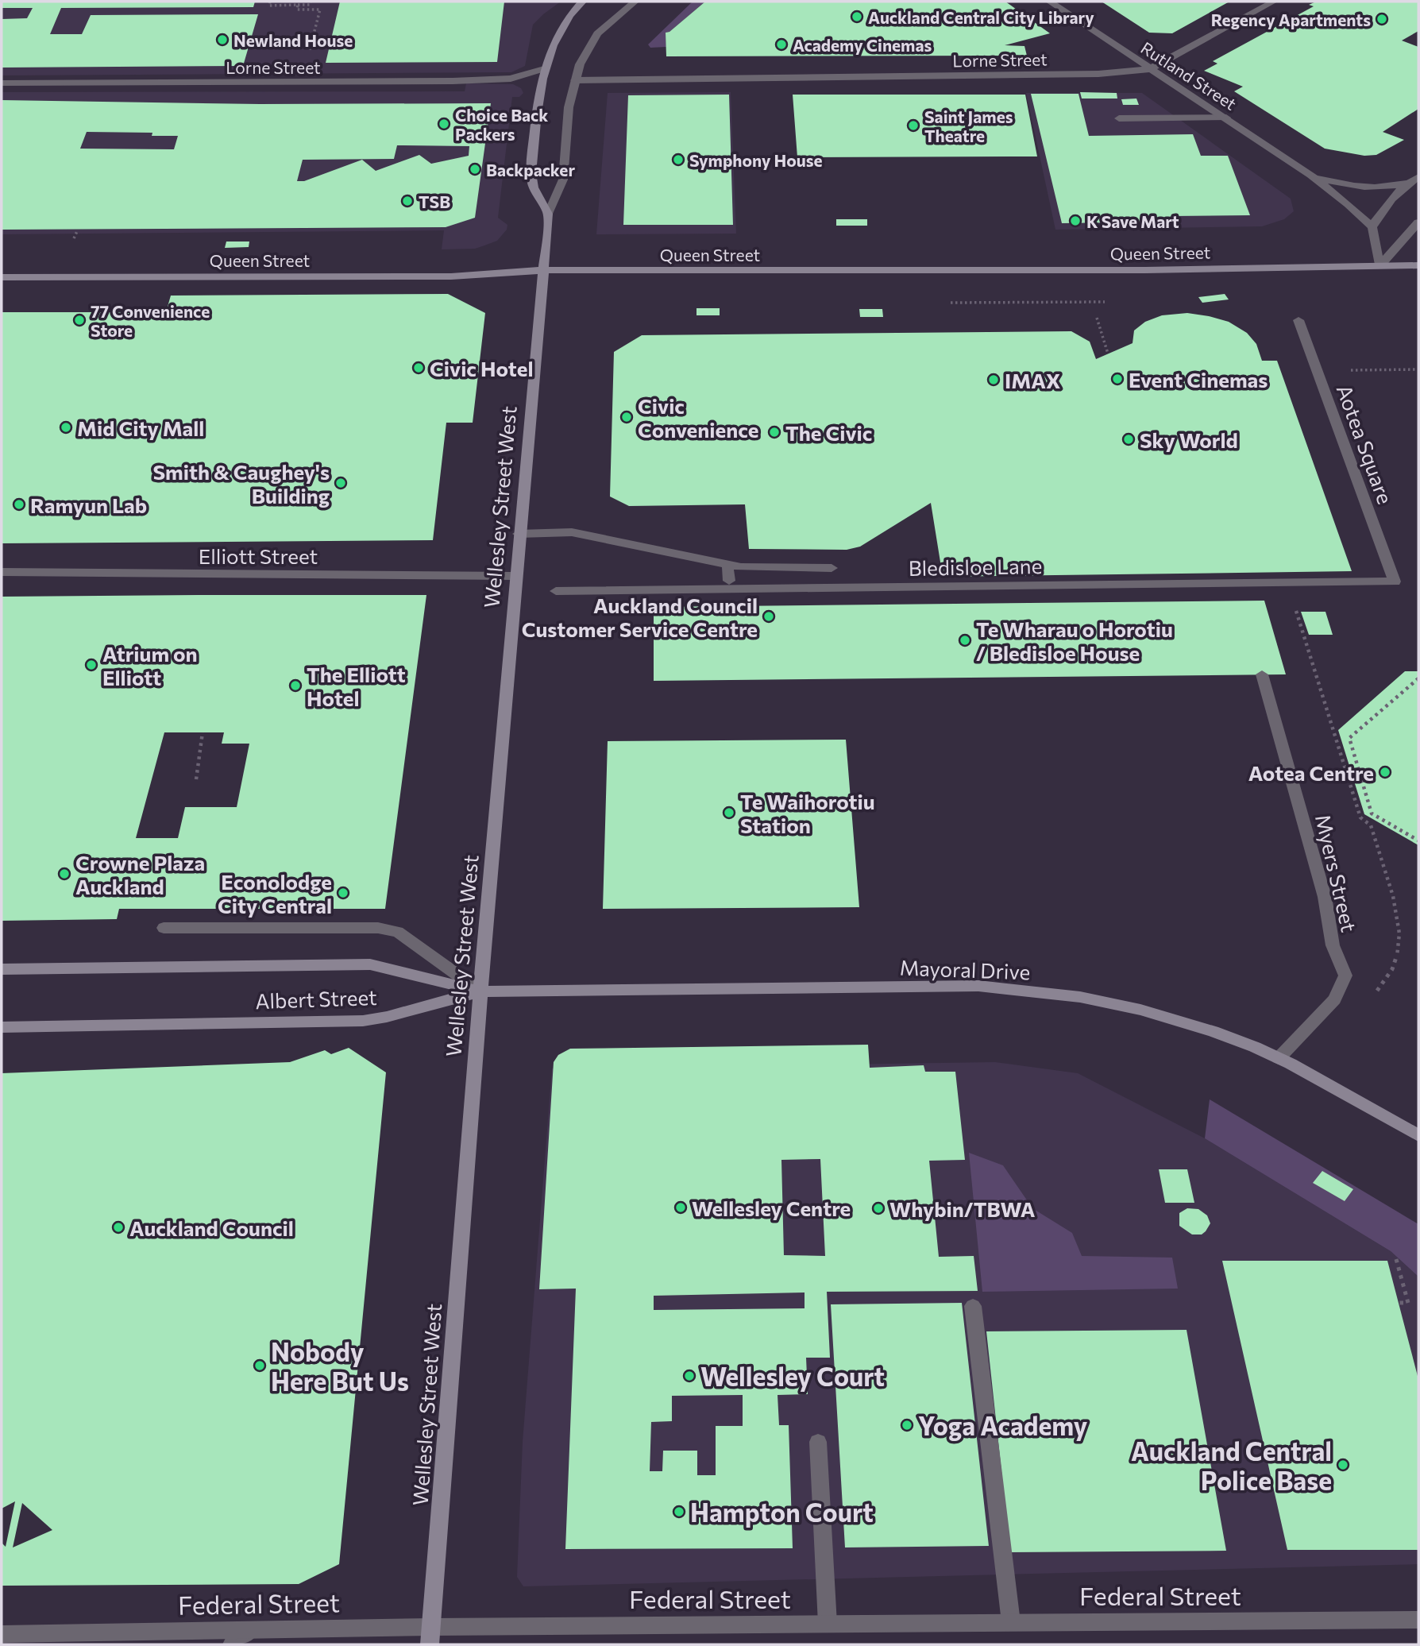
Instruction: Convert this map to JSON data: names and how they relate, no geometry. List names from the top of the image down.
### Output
{
  "streets": {
    "street": [
      "Lorne Street",
      "Rutland Street",
      "Queen Street",
      "Aotea Square",
      "Wellesley Street West",
      "Elliott Street",
      "Bledisloe Lane",
      "Myers Street",
      "Mayoral Drive",
      "Albert Street",
      "Federal Street"
    ]
  },
  "crossings": [
    ["Lorne Street", "Rutland Street"],
    ["Queen Street", "Wellesley Street West"],
    ["Aotea Square", "Bledisloe Lane"],
    ["Wellesley Street West", "Elliott Street"],
    ["Wellesley Street West", "Mayoral Drive"],
    ["Wellesley Street West", "Albert Street"],
    ["Wellesley Street West", "Federal Street"],
    ["Myers Street", "Mayoral Drive"],
    ["Mayoral Drive", "Albert Street"]
  ],
  "places": [
    "Auckland Central City Library",
    "Regency Apartments",
    "Newland House",
    "Academy Cinemas",
    "Choice Back Packers",
    "Saint James Theatre",
    "Symphony House",
    "Backpacker",
    "TSB",
    "K Save Mart",
    "77 Convenience Store",
    "Civic Hotel",
    "Event Cinemas",
    "IMAX",
    "Civic Convenience",
    "Mid City Mall",
    "The Civic",
    "Sky World",
    "Smith & Caughey's Building",
    "Ramyun Lab",
    "Auckland Council Customer Service Centre",
    "Te Wharau o Horotiu / Bledisloe House",
    "Atrium on Elliott",
    "The Elliott Hotel",
    "Aotea Centre",
    "Te Waihorotiu Station",
    "Crowne Plaza Auckland",
    "Econolodge City Central",
    "Wellesley Centre",
    "Whybin/TBWA",
    "Auckland Council",
    "Nobody Here But Us",
    "Wellesley Court",
    "Yoga Academy",
    "Auckland Central Police Base",
    "Hampton Court"
  ]
}
